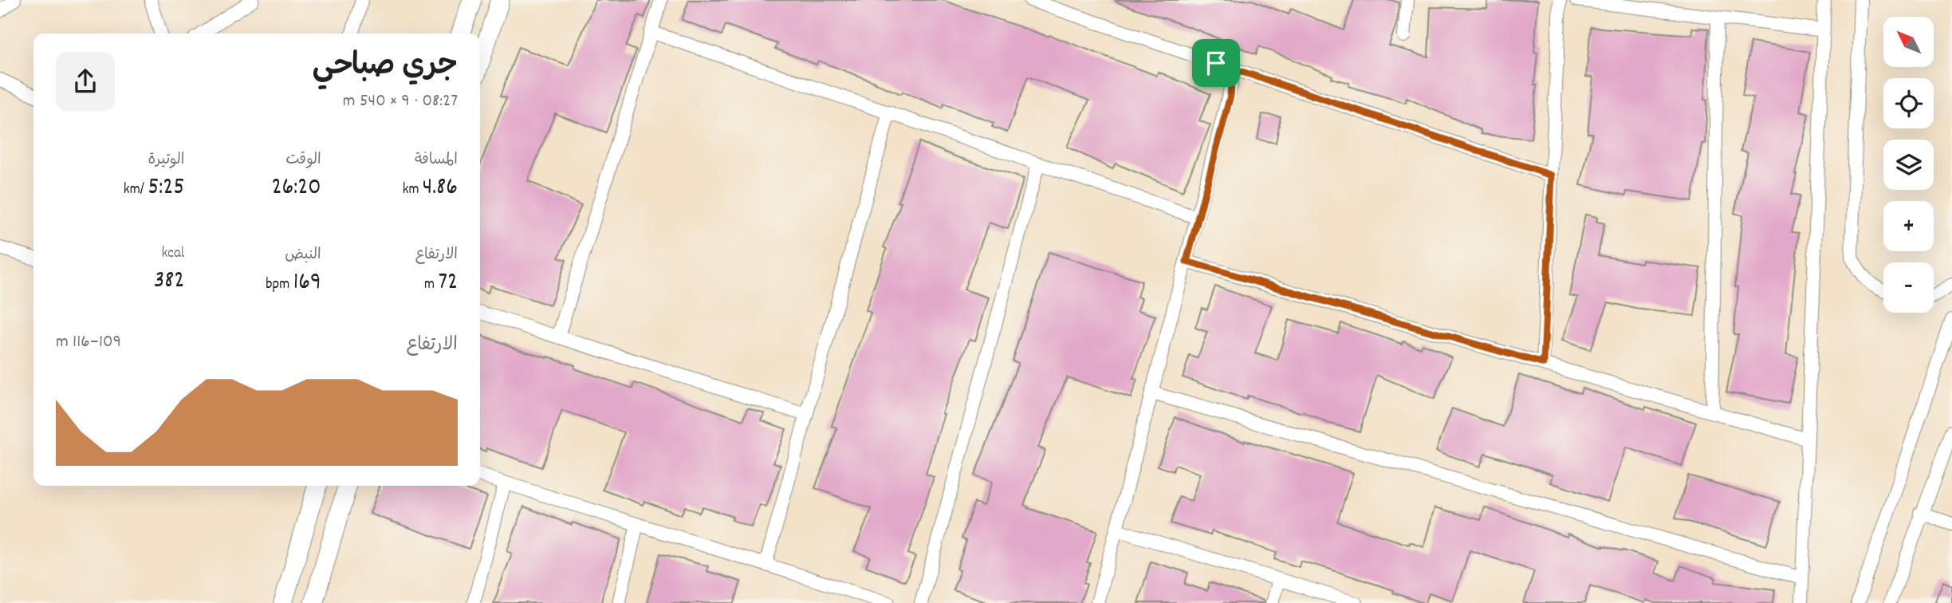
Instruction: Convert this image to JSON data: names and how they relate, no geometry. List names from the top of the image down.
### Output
{
  "north": "top left",
  "page": {
    "map_buttons": ["+", "−"],
    "heading": ["جري صباحي", "08:27 · 9 × 540 m"],
    "stats": [
      ["المسافة", "4.86 km"],
      ["الوقت", "26:20"],
      ["الوتيرة", "5:25 /km"],
      ["الارتفاع", "72 m"],
      ["النبض", "169 bpm"],
      ["kcal", "382"]
    ],
    "chart": ["الارتفاع", "109–116 m"]
  }
}
